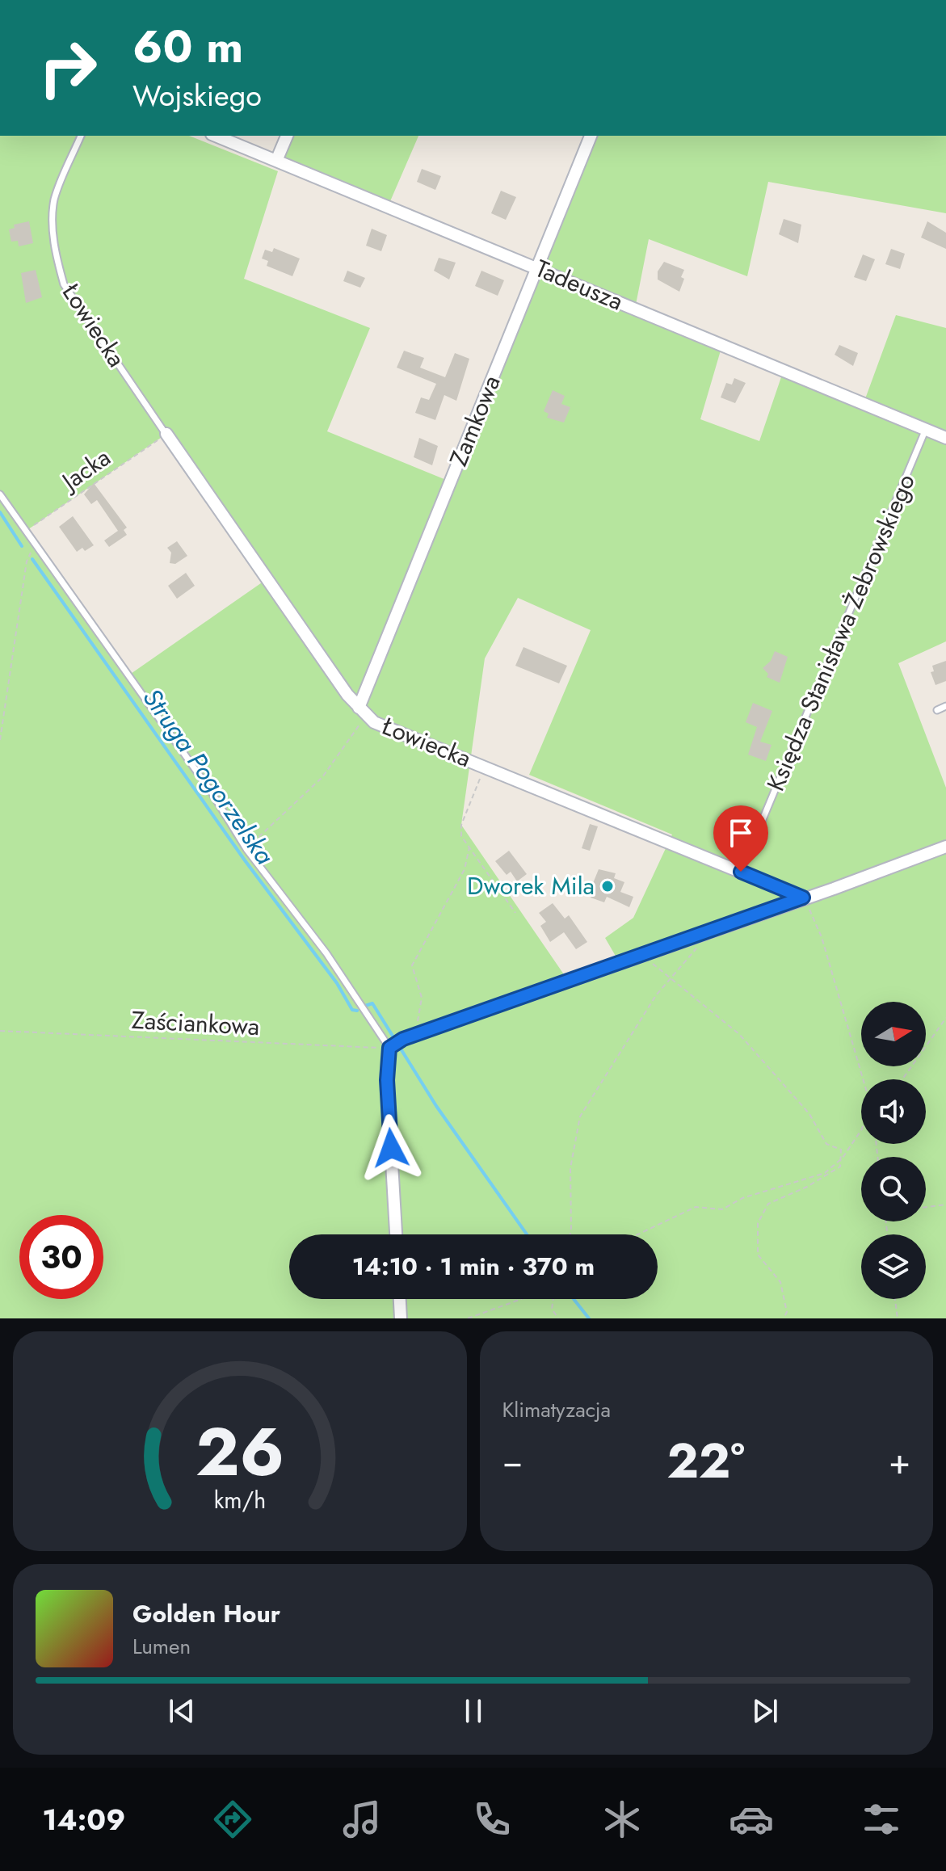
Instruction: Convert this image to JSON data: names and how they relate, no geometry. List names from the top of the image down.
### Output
{
  "streets": {
    "street": ["Tadeusza", "Łowiecka", "Zamkowa"],
    "lane": ["Księdza Stanisława Żebrowskiego"],
    "path": ["Jacka", "Zaściankowa"]
  },
  "crossings": [
    ["Tadeusza", "Zamkowa"],
    ["Tadeusza", "Księdza Stanisława Żebrowskiego"],
    ["Łowiecka", "Zamkowa"],
    ["Łowiecka", "Jacka"],
    ["Łowiecka", "Księdza Stanisława Żebrowskiego"]
  ],
  "water": ["Struga Pogorzelska"],
  "places": ["Dworek Mila"],
  "north": "right",
  "page": {
    "turn": ["60 m", "Wojskiego"],
    "limit": "30",
    "trip": "14:10 · 1 min · 370 m",
    "tile": "Klimatyzacja",
    "heat": ["−", "22°", "+"],
    "song": ["Golden Hour", "Lumen"],
    "tabs": "14:09",
    "gauge": ["26", "km/h"]
  }
}
